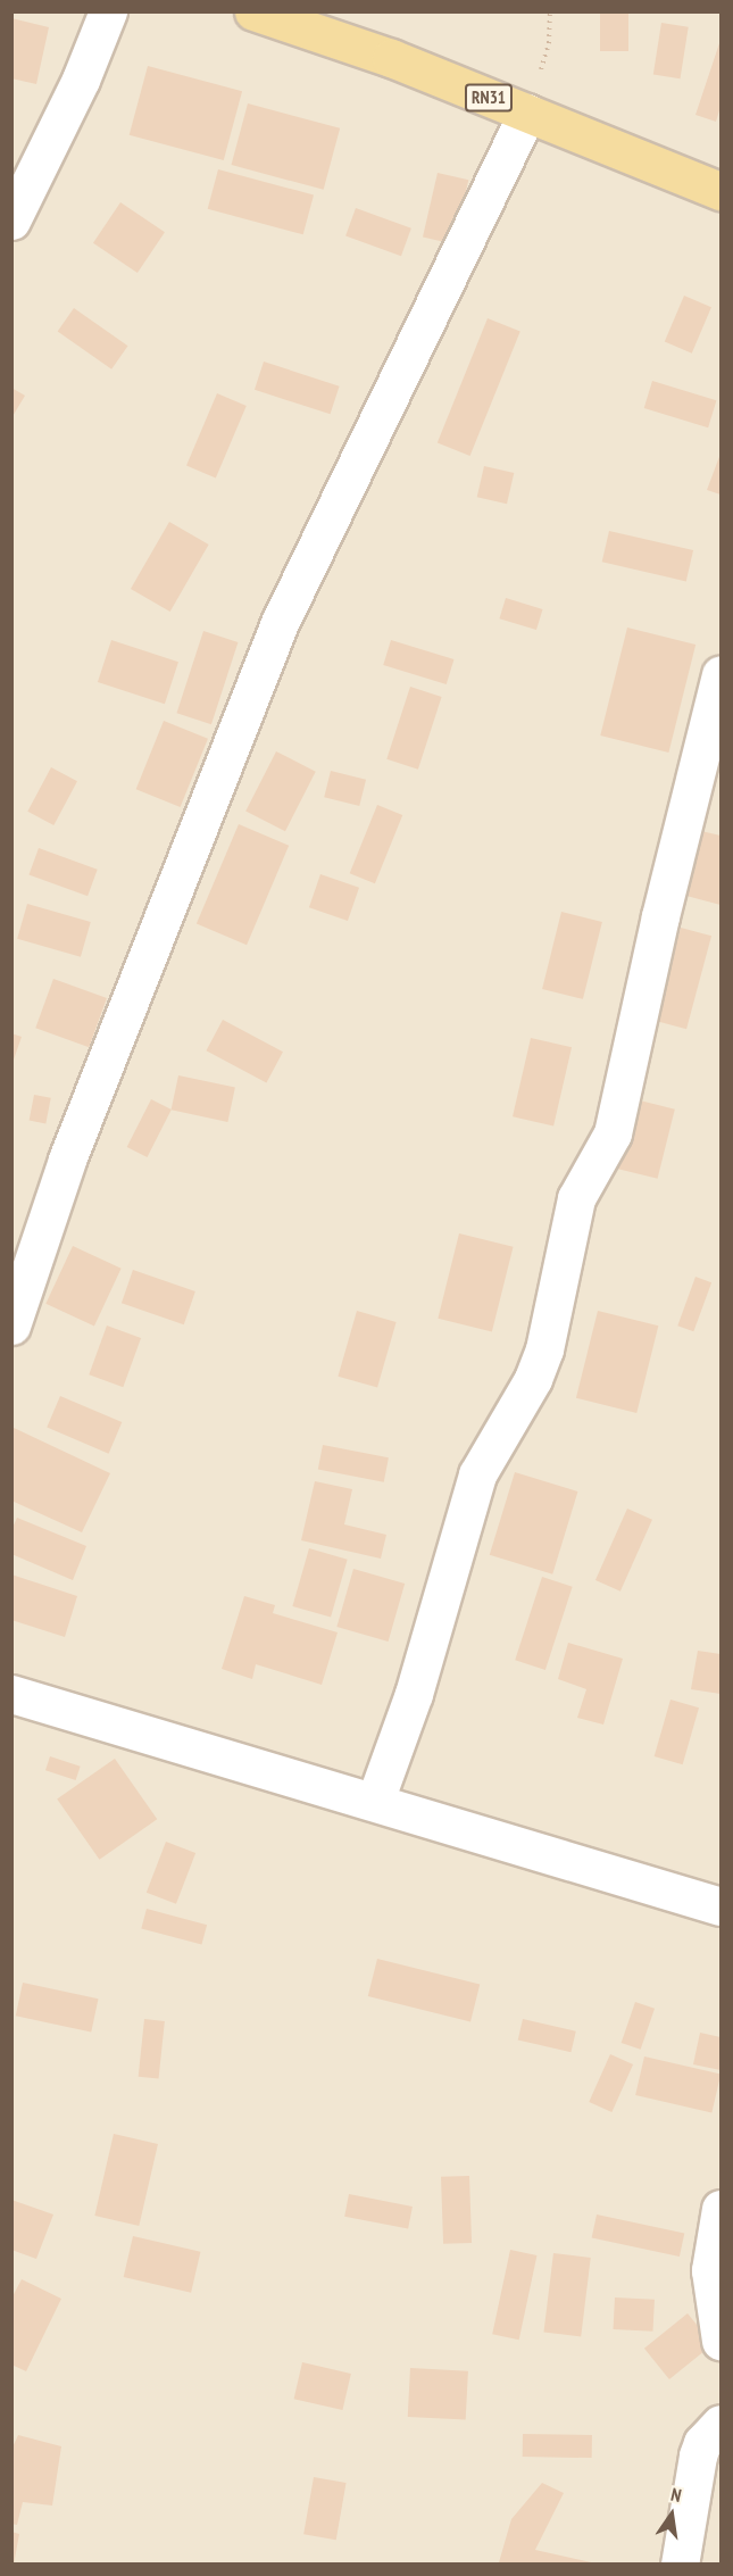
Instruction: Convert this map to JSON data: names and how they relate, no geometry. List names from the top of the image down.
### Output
{
  "streets": {
    "main road": ["RN31"]
  },
  "north": "top"
}
